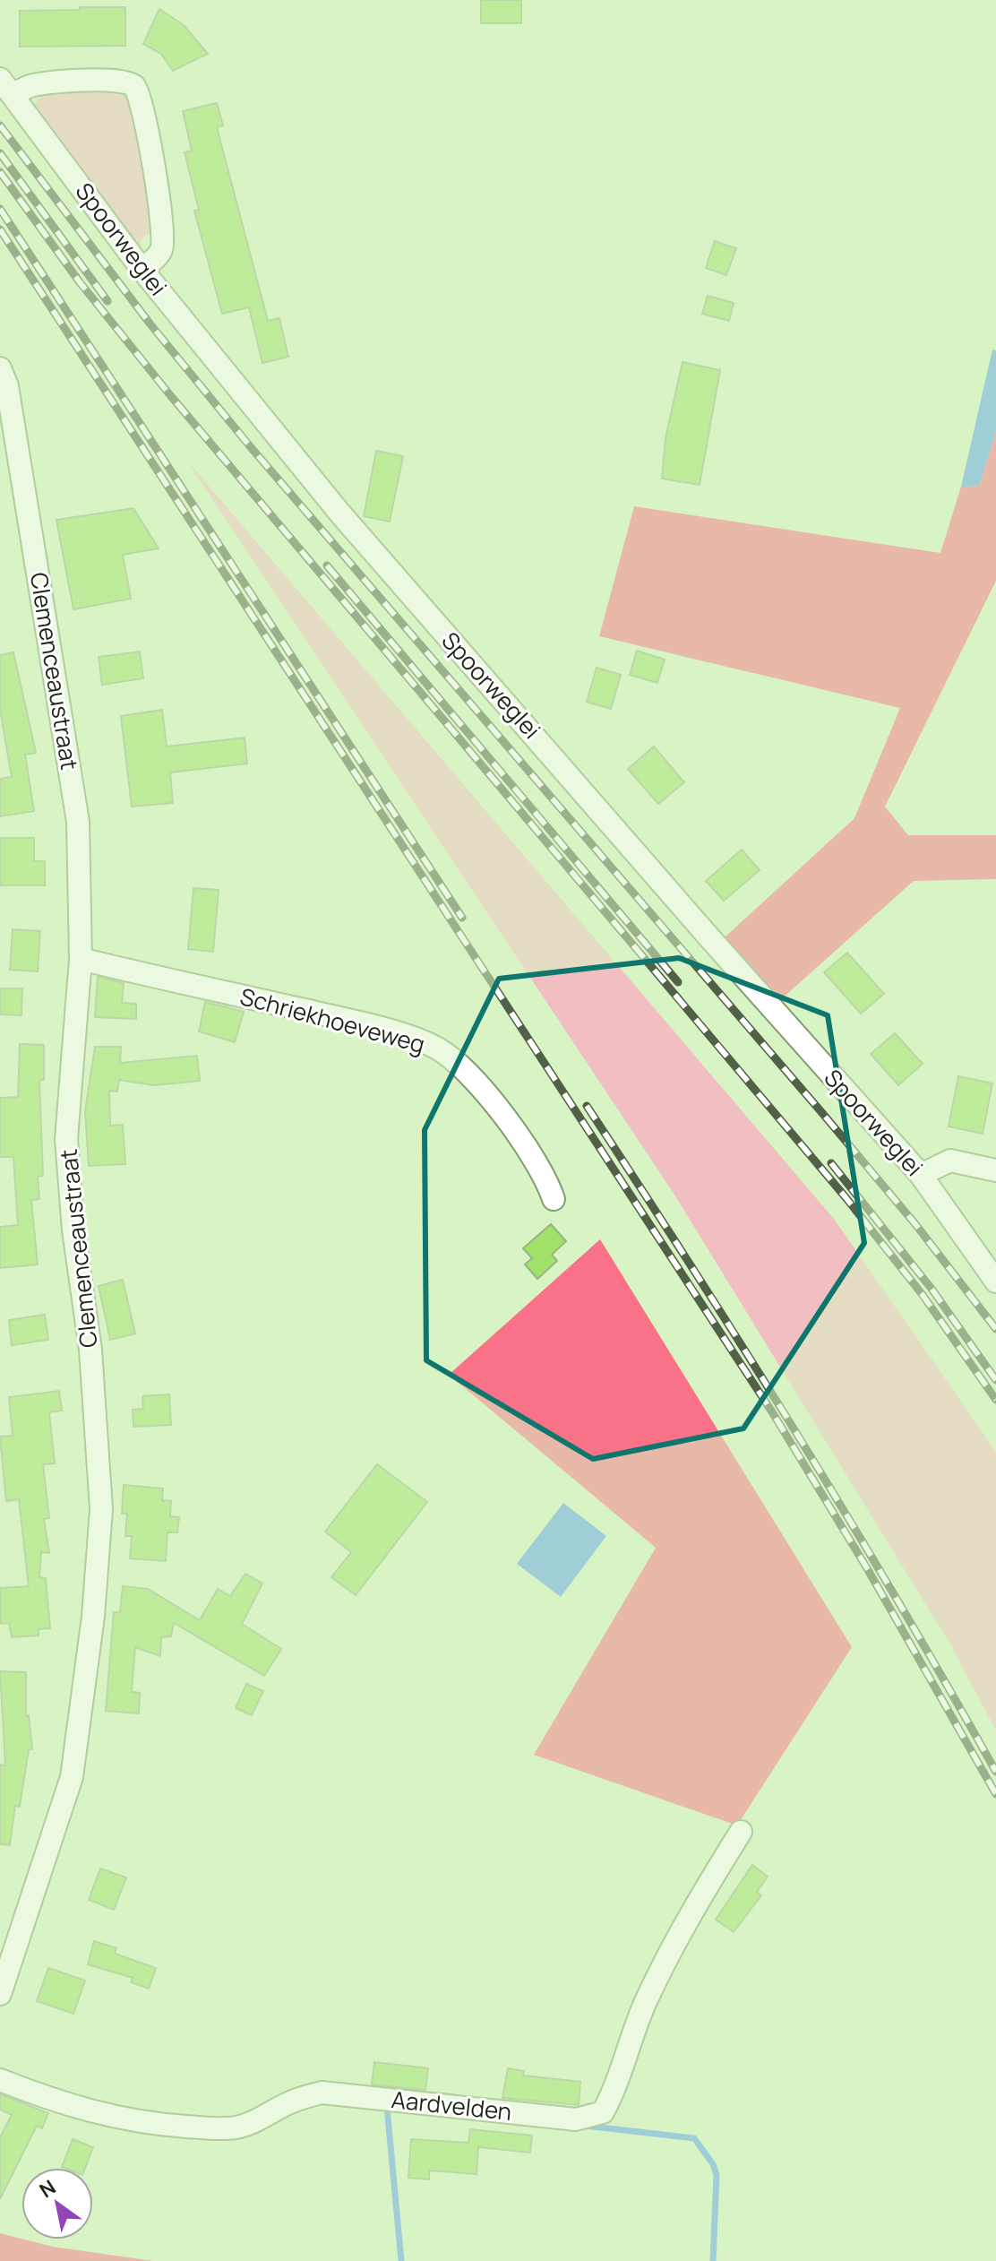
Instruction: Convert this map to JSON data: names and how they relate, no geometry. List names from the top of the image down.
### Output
{
  "streets": {
    "street": [
      "Spoorweglei",
      "Clemenceaustraat",
      "Schriekhoeveweg",
      "Aardvelden"
    ]
  },
  "crossings": [
    ["Clemenceaustraat", "Schriekhoeveweg"]
  ],
  "north": "top left"
}
